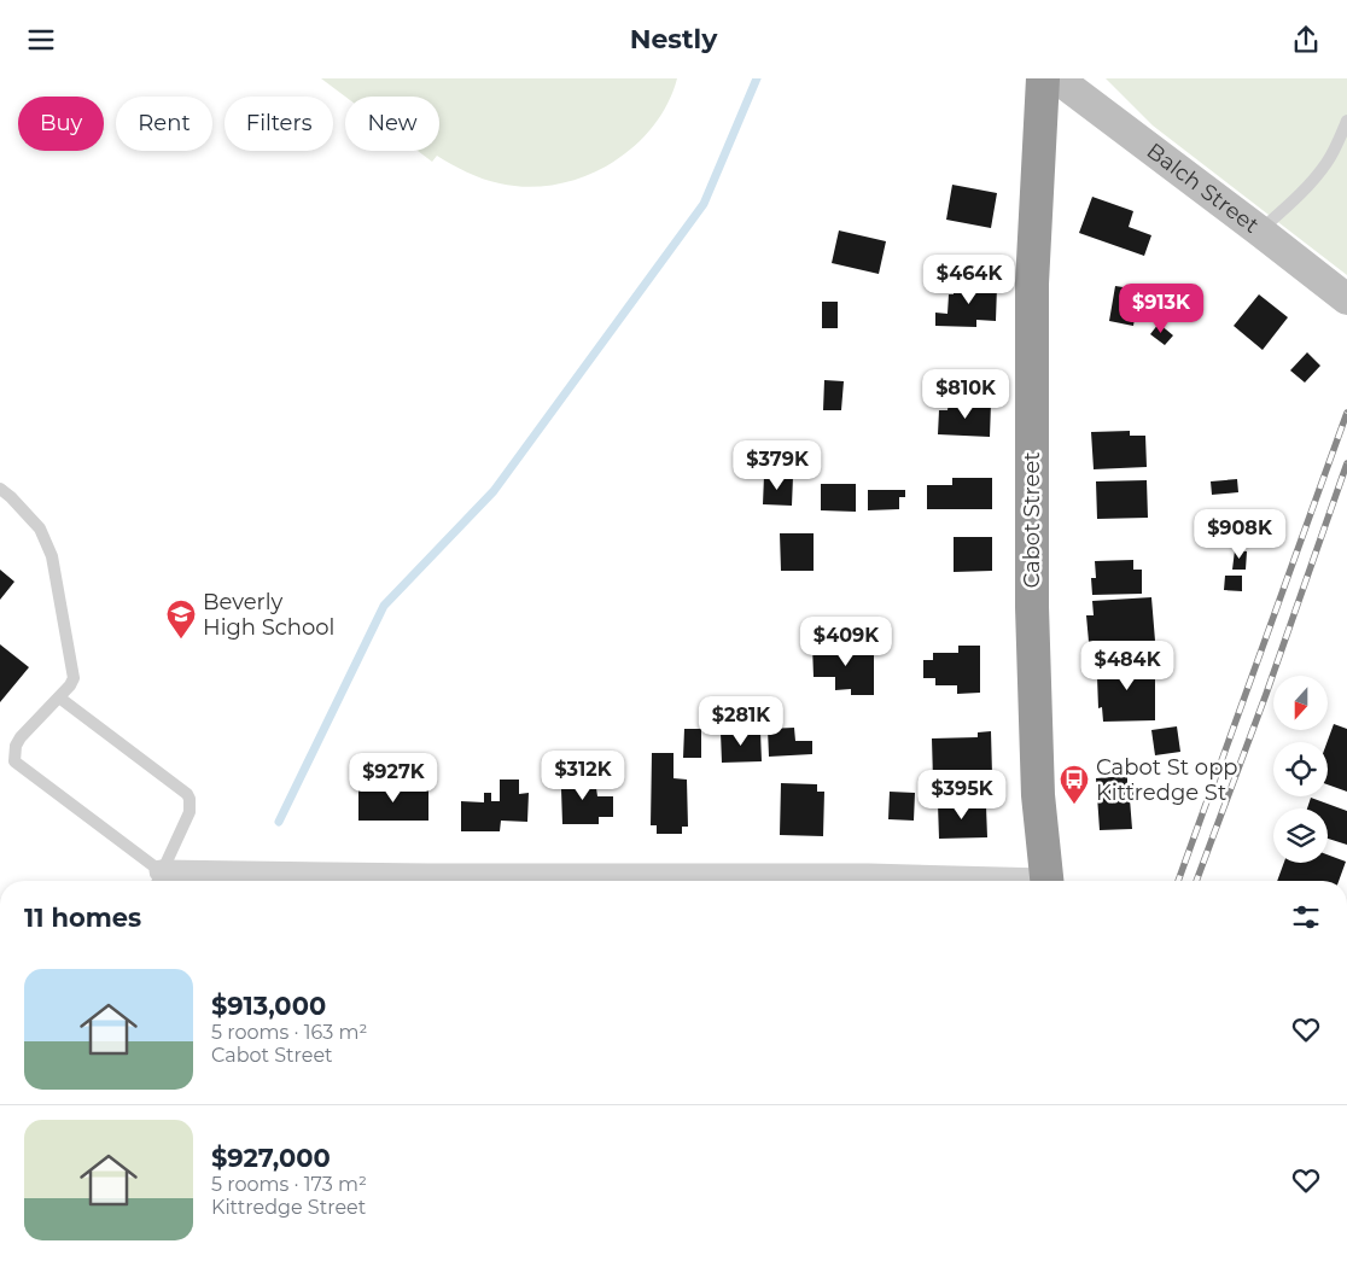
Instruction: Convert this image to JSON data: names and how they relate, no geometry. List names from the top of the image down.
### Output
{
  "streets": {
    "highway": ["Cabot Street"],
    "street": ["Balch Street"]
  },
  "places": {
    "school or university": ["Beverly High School"],
    "bus stop": ["Cabot St opp Kittredge St"]
  },
  "north": "bottom",
  "page": {
    "header": "Nestly",
    "chip": [
      "Buy",
      "Rent",
      "Filters",
      "New"
    ],
    "price": [
      "$464K",
      "$913K",
      "$810K",
      "$379K",
      "$908K",
      "$409K",
      "$484K",
      "$281K",
      "$312K",
      "$927K",
      "$395K"
    ],
    "heading": "11 homes",
    "list": [
      {
        "name": "$913,000",
        "note": "5 rooms · 163 m² · Cabot Street"
      },
      {
        "name": "$927,000",
        "note": "5 rooms · 173 m² · Kittredge Street"
      }
    ]
  }
}
